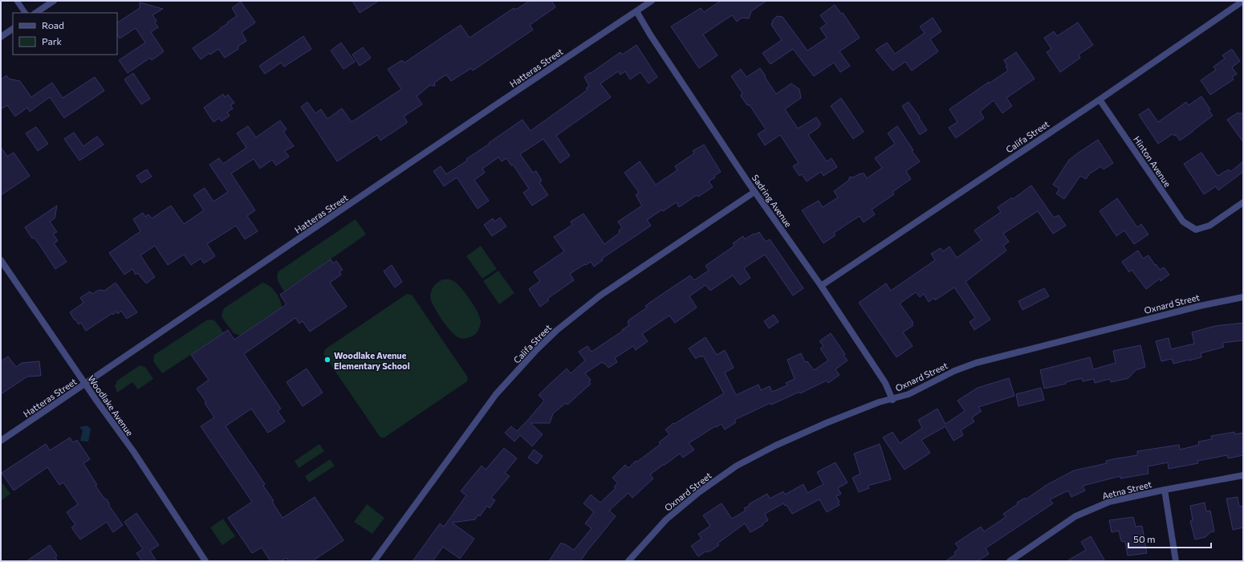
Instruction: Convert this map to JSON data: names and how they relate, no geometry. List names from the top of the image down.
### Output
{
  "streets": {
    "street": [
      "Hatteras Street",
      "Califa Street",
      "Hinton Avenue",
      "Sadring Avenue",
      "Oxnard Street",
      "Woodlake Avenue",
      "Aetna Street"
    ]
  },
  "crossings": [
    ["Hatteras Street", "Sadring Avenue"],
    ["Hatteras Street", "Woodlake Avenue"],
    ["Califa Street", "Hinton Avenue"],
    ["Califa Street", "Sadring Avenue"],
    ["Sadring Avenue", "Oxnard Street"]
  ],
  "places": ["Woodlake Avenue Elementary School"],
  "legend": ["Road", "Park"],
  "scale_bar": "50 m"
}
